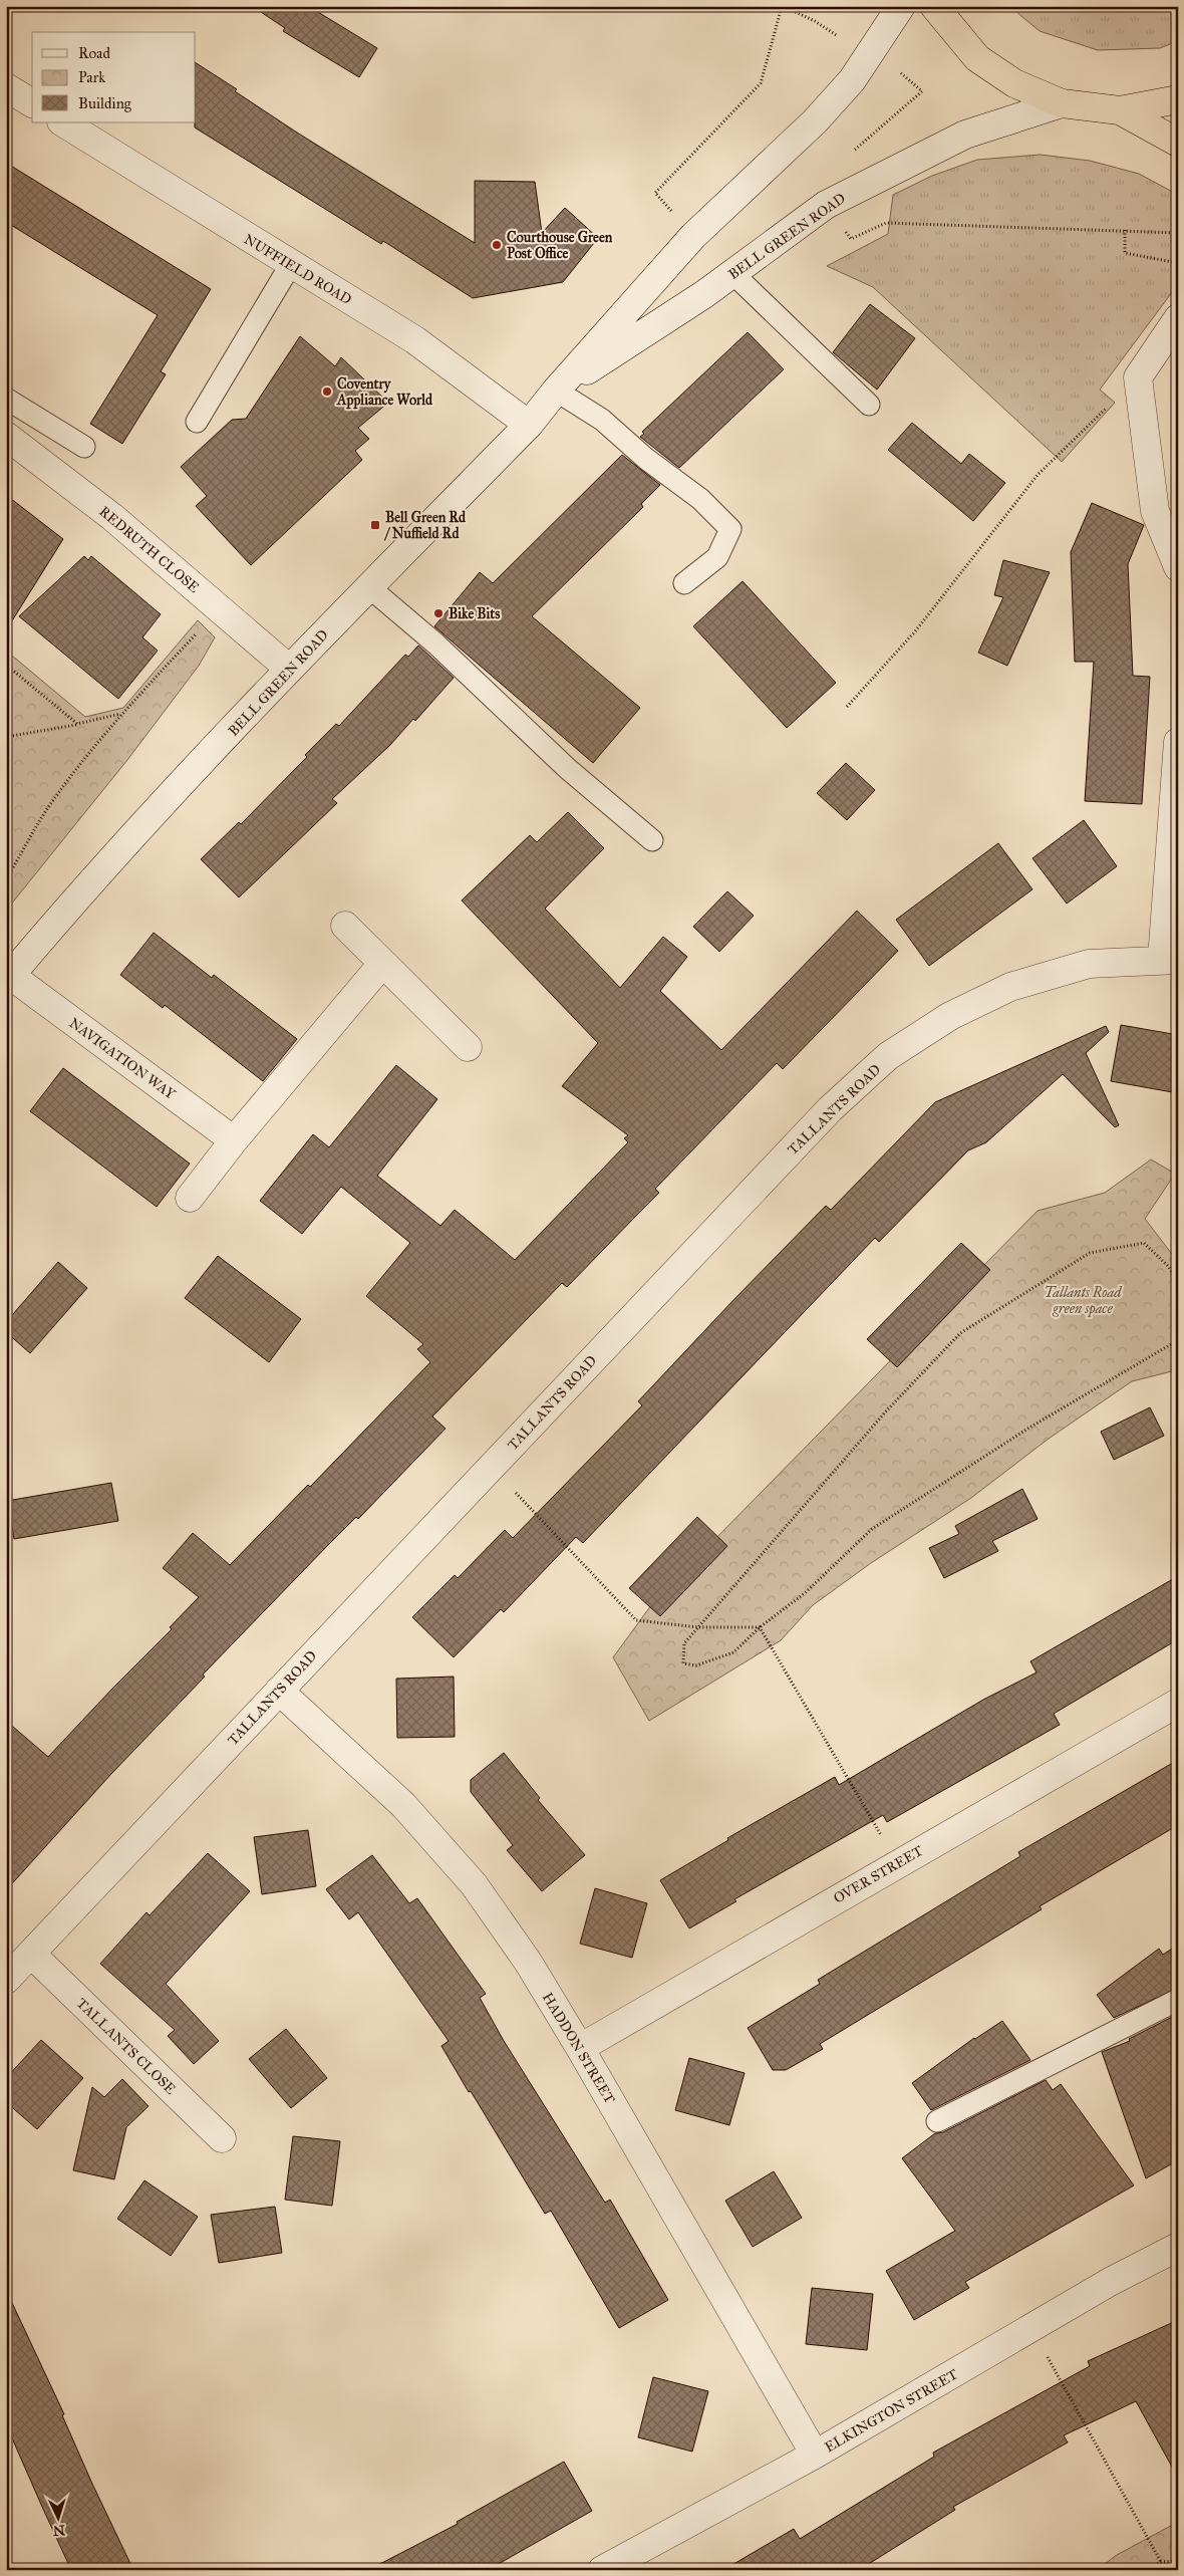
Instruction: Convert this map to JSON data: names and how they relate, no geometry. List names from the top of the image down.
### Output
{
  "streets": {
    "street": [
      "BELL GREEN ROAD",
      "NUFFIELD ROAD",
      "REDRUTH CLOSE",
      "NAVIGATION WAY",
      "TALLANTS ROAD",
      "OVER STREET",
      "TALLANTS CLOSE",
      "HADDON STREET",
      "ELKINGTON STREET"
    ]
  },
  "crossings": [
    ["BELL GREEN ROAD", "NUFFIELD ROAD"],
    ["BELL GREEN ROAD", "REDRUTH CLOSE"],
    ["BELL GREEN ROAD", "NAVIGATION WAY"],
    ["TALLANTS ROAD", "TALLANTS CLOSE"],
    ["TALLANTS ROAD", "HADDON STREET"],
    ["OVER STREET", "HADDON STREET"],
    ["HADDON STREET", "ELKINGTON STREET"]
  ],
  "parks": ["Tallants Road green space"],
  "places": {
    "other": ["Courthouse Green Post Office", "Coventry Appliance World", "Bike Bits"],
    "transit": ["Bell Green Rd / Nuffield Rd"]
  },
  "legend": ["Road", "Park", "Building"],
  "north": "bottom"
}
